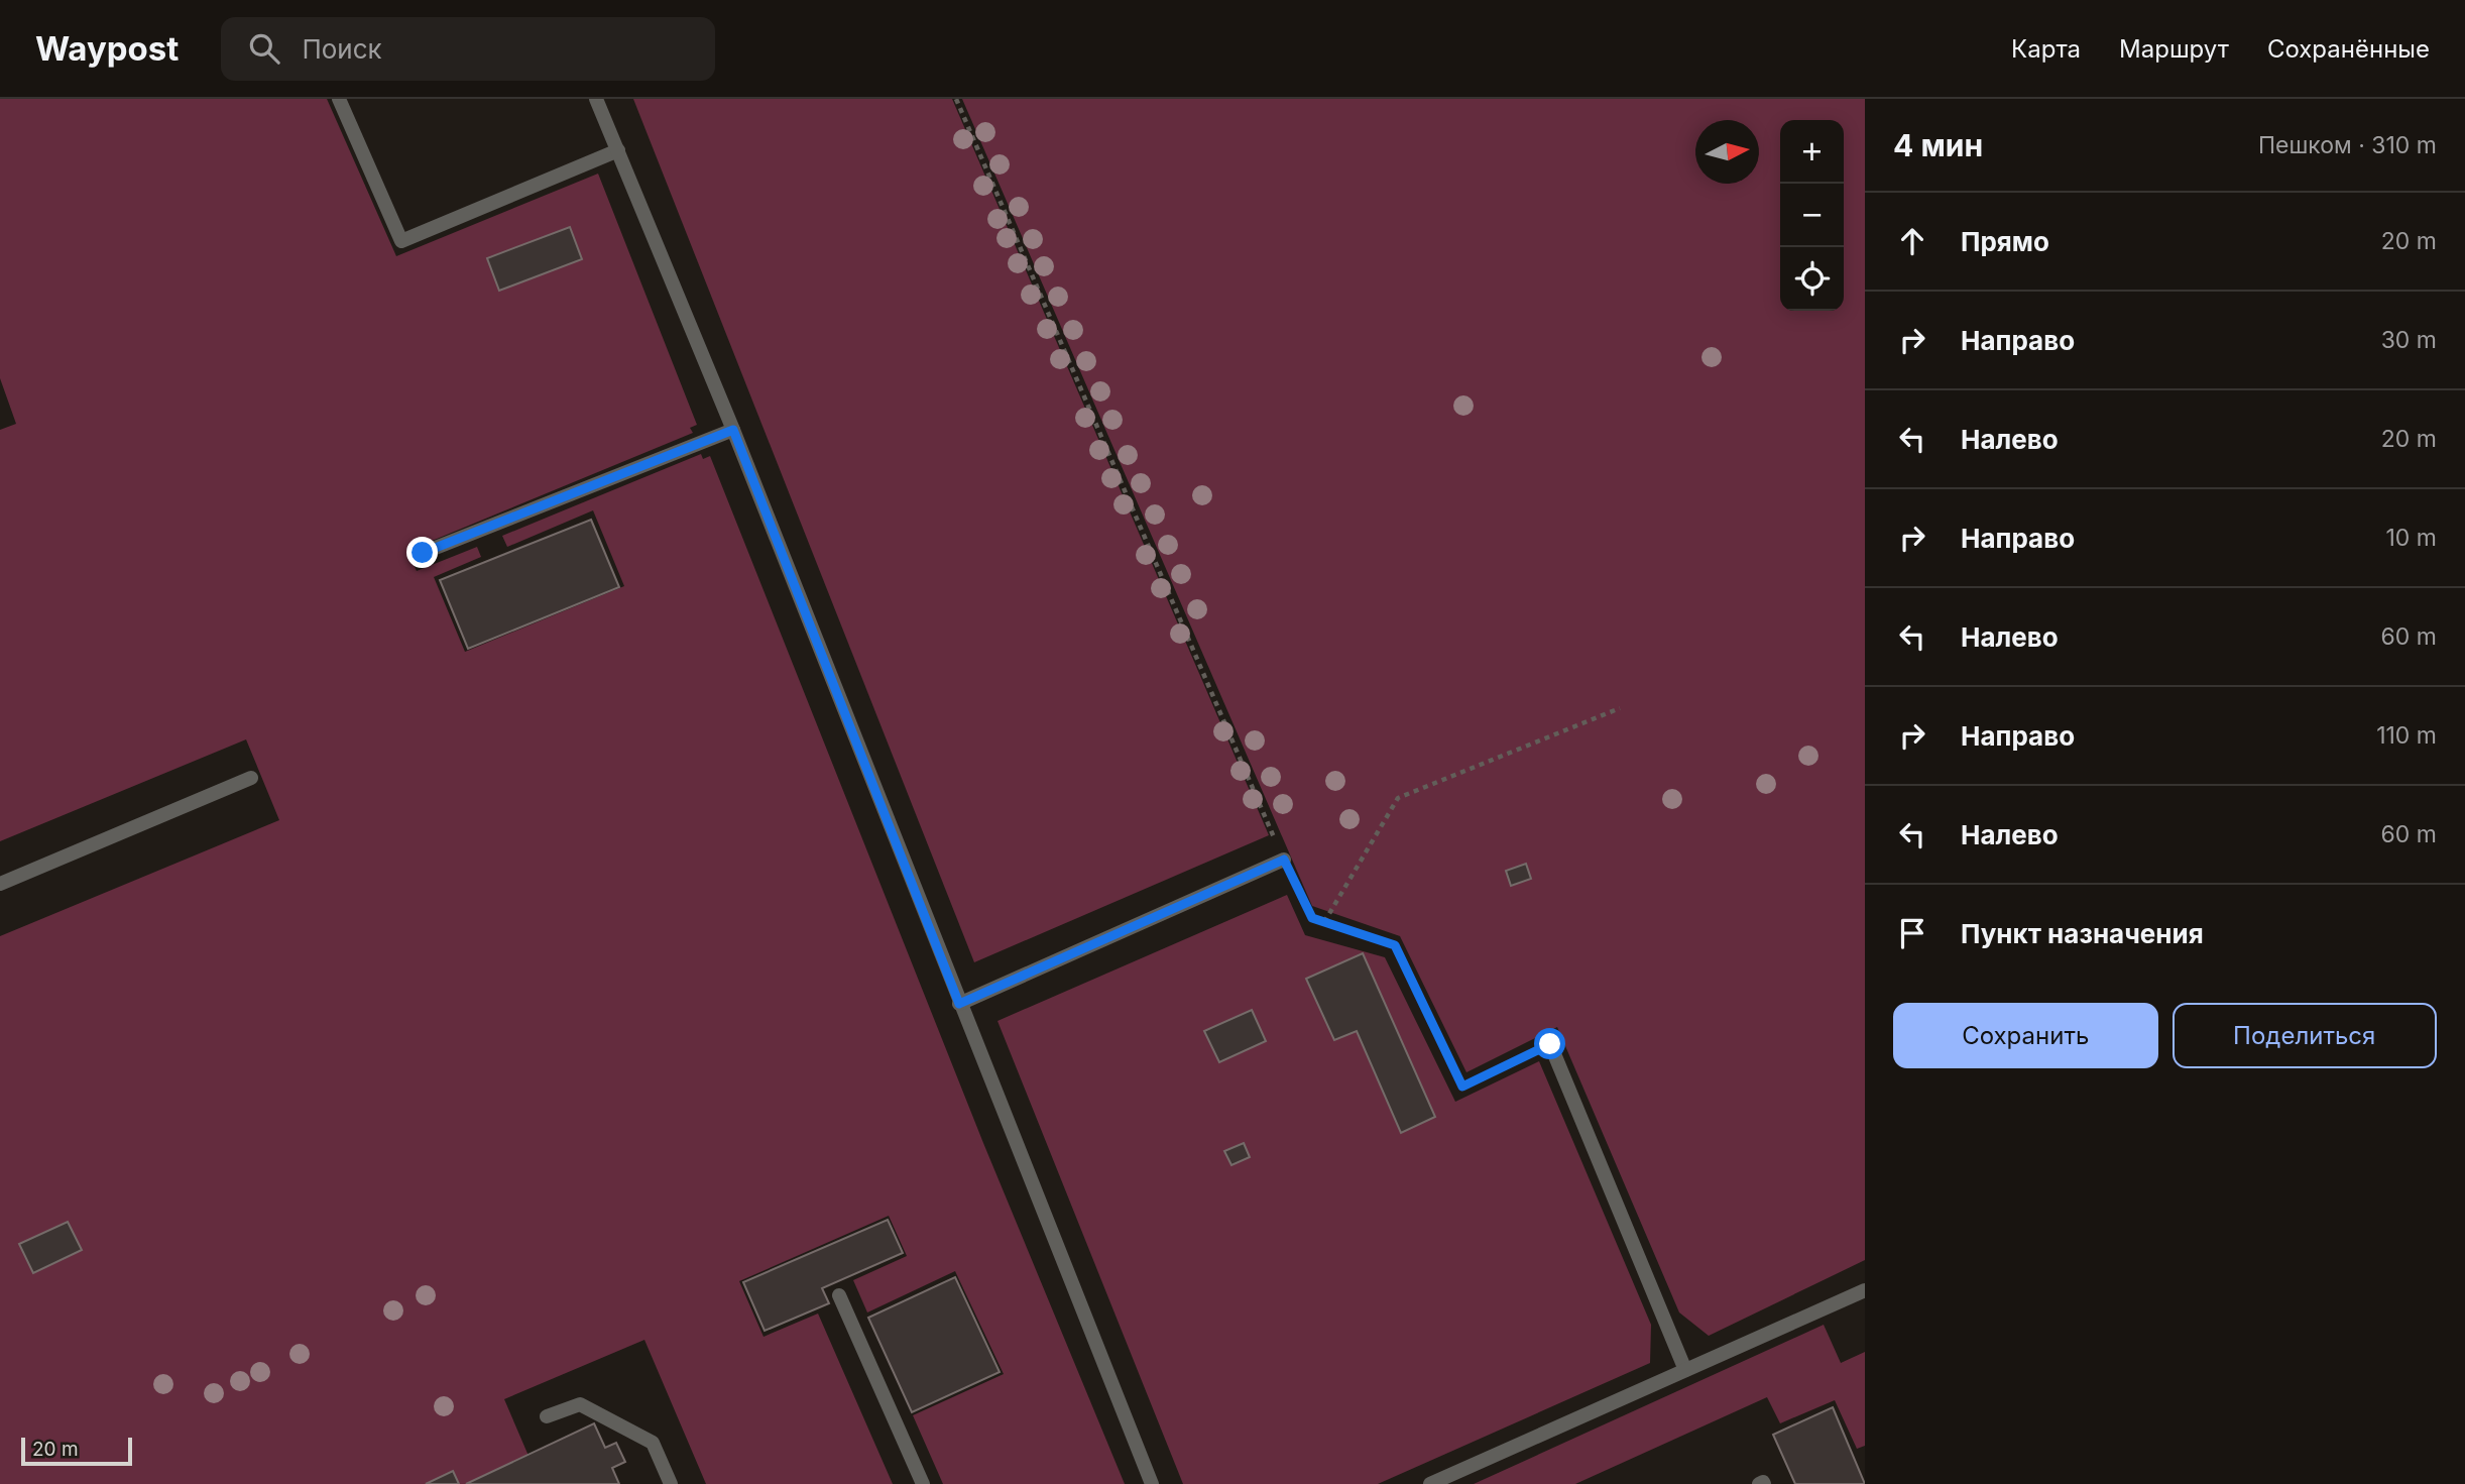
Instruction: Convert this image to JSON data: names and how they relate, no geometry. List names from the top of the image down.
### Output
{
  "scale_bar": "20 m",
  "north": "right",
  "page": {
    "header": "Waypost",
    "search": "Поиск",
    "nav": ["Карта", "Маршрут", "Сохранённые"],
    "heading": ["4 мин", "Пешком · 310 m"],
    "map_buttons": ["+", "−"],
    "list": [
      ["Прямо", "20 m"],
      ["Направо", "30 m"],
      ["Налево", "20 m"],
      ["Направо", "10 m"],
      ["Налево", "60 m"],
      ["Направо", "110 m"],
      ["Налево", "60 m"],
      "Пункт назначения"
    ],
    "buttons": ["Сохранить", "Поделиться"],
    "scale": "20 m"
  }
}
